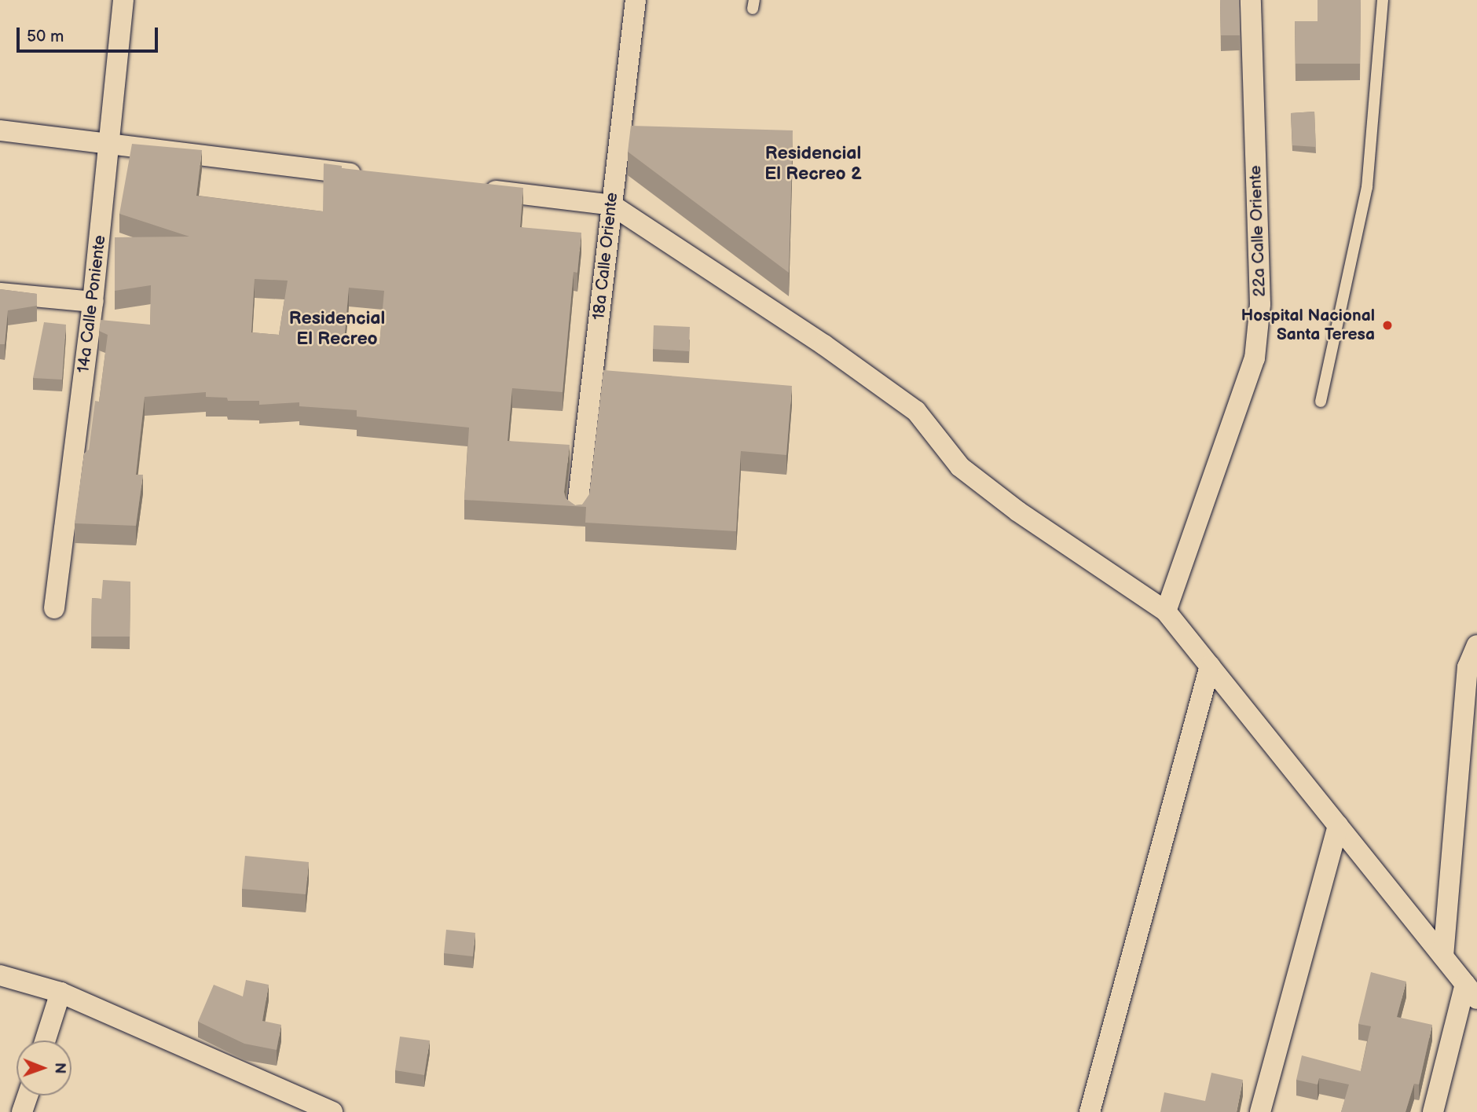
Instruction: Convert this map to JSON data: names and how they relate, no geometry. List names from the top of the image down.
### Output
{
  "streets": {
    "street": ["22a Calle Oriente", "18a Calle Oriente", "14a Calle Poniente"]
  },
  "districts": ["Residencial El Recreo 2", "Residencial El Recreo"],
  "places": ["Hospital Nacional Santa Teresa"],
  "scale_bar": "50 m",
  "north": "right"
}
